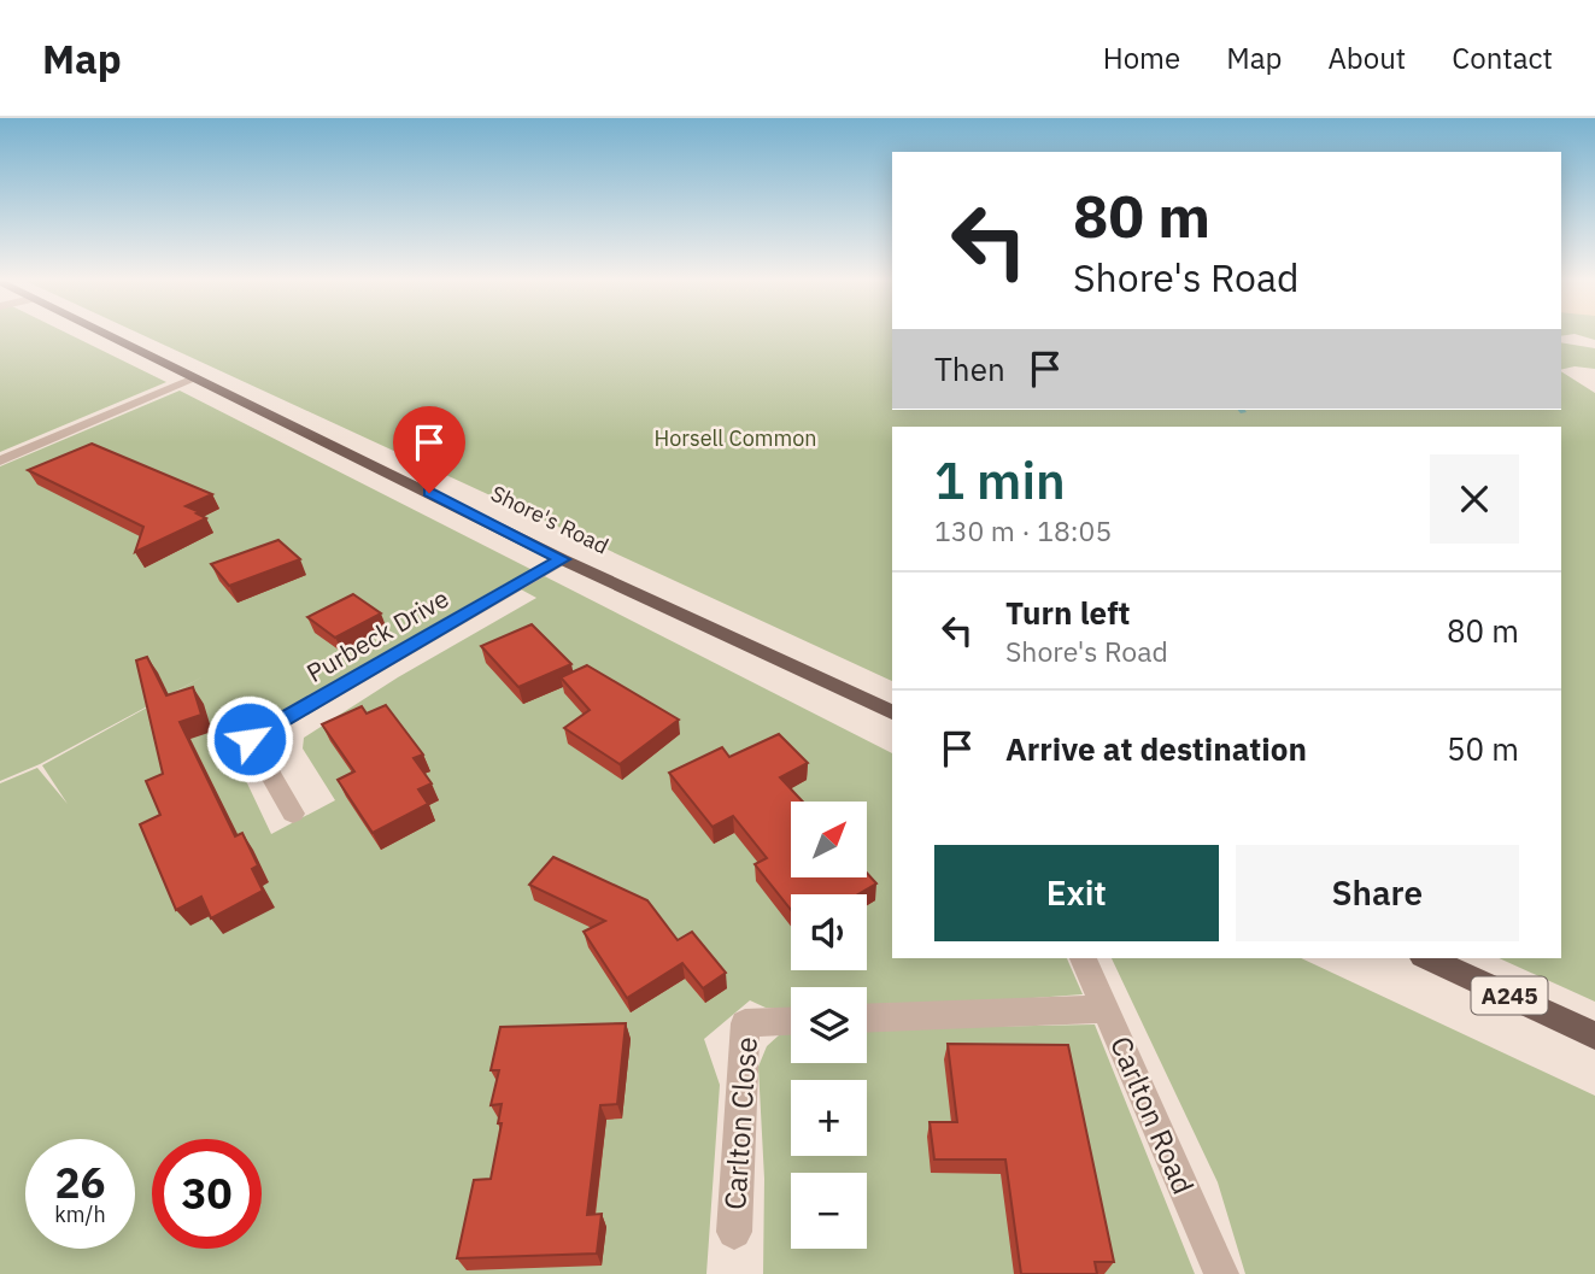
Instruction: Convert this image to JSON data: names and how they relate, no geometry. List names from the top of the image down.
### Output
{
  "streets": {
    "main road": ["Shore's Road", "A245"],
    "street": ["Purbeck Drive", "Carlton Road", "Carlton Close"]
  },
  "crossings": [
    ["Shore's Road", "Purbeck Drive"]
  ],
  "parks": ["Horsell Common"],
  "north": "top right",
  "page": {
    "header": "Map",
    "nav": [
      "Home",
      "Map",
      "About",
      "Contact"
    ],
    "turn": ["80 m", "Shore's Road"],
    "then": "Then",
    "heading": ["1 min", "130 m · 18:05"],
    "list": [
      {
        "name": "Turn left",
        "note": "Shore's Road",
        "value": "80 m"
      },
      {
        "name": "Arrive at destination",
        "value": "50 m"
      }
    ],
    "map_buttons": ["+", "−"],
    "buttons": ["Exit", "Share"],
    "speed": "26 km/h",
    "limit": "30"
  }
}
